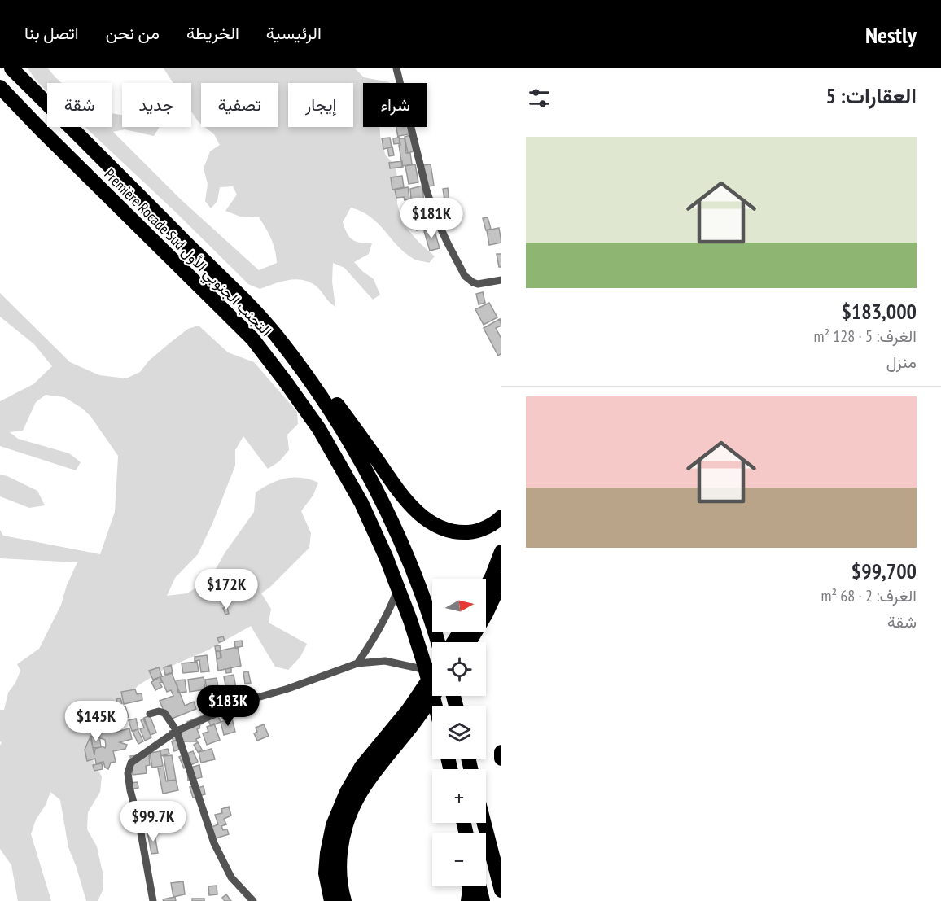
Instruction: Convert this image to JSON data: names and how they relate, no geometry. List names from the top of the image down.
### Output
{
  "streets": {
    "highway": ["Première Rocade Sud التجنب الجنوبي الأول"]
  },
  "north": "right",
  "page": {
    "header": "Nestly",
    "nav": [
      "الرئيسية",
      "الخريطة",
      "من نحن",
      "اتصل بنا"
    ],
    "heading": "العقارات: 5",
    "chip": [
      "شراء",
      "إيجار",
      "تصفية",
      "جديد",
      "شقة"
    ],
    "list": [
      {
        "name": "$183,000",
        "note": "الغرف: 5 · 128 m² · منزل"
      },
      {
        "name": "$99,700",
        "note": "الغرف: 2 · 68 m² · شقة"
      }
    ],
    "price": [
      "$181K",
      "$172K",
      "$183K",
      "$145K",
      "$99.7K"
    ],
    "map_buttons": ["+", "−"]
  }
}
